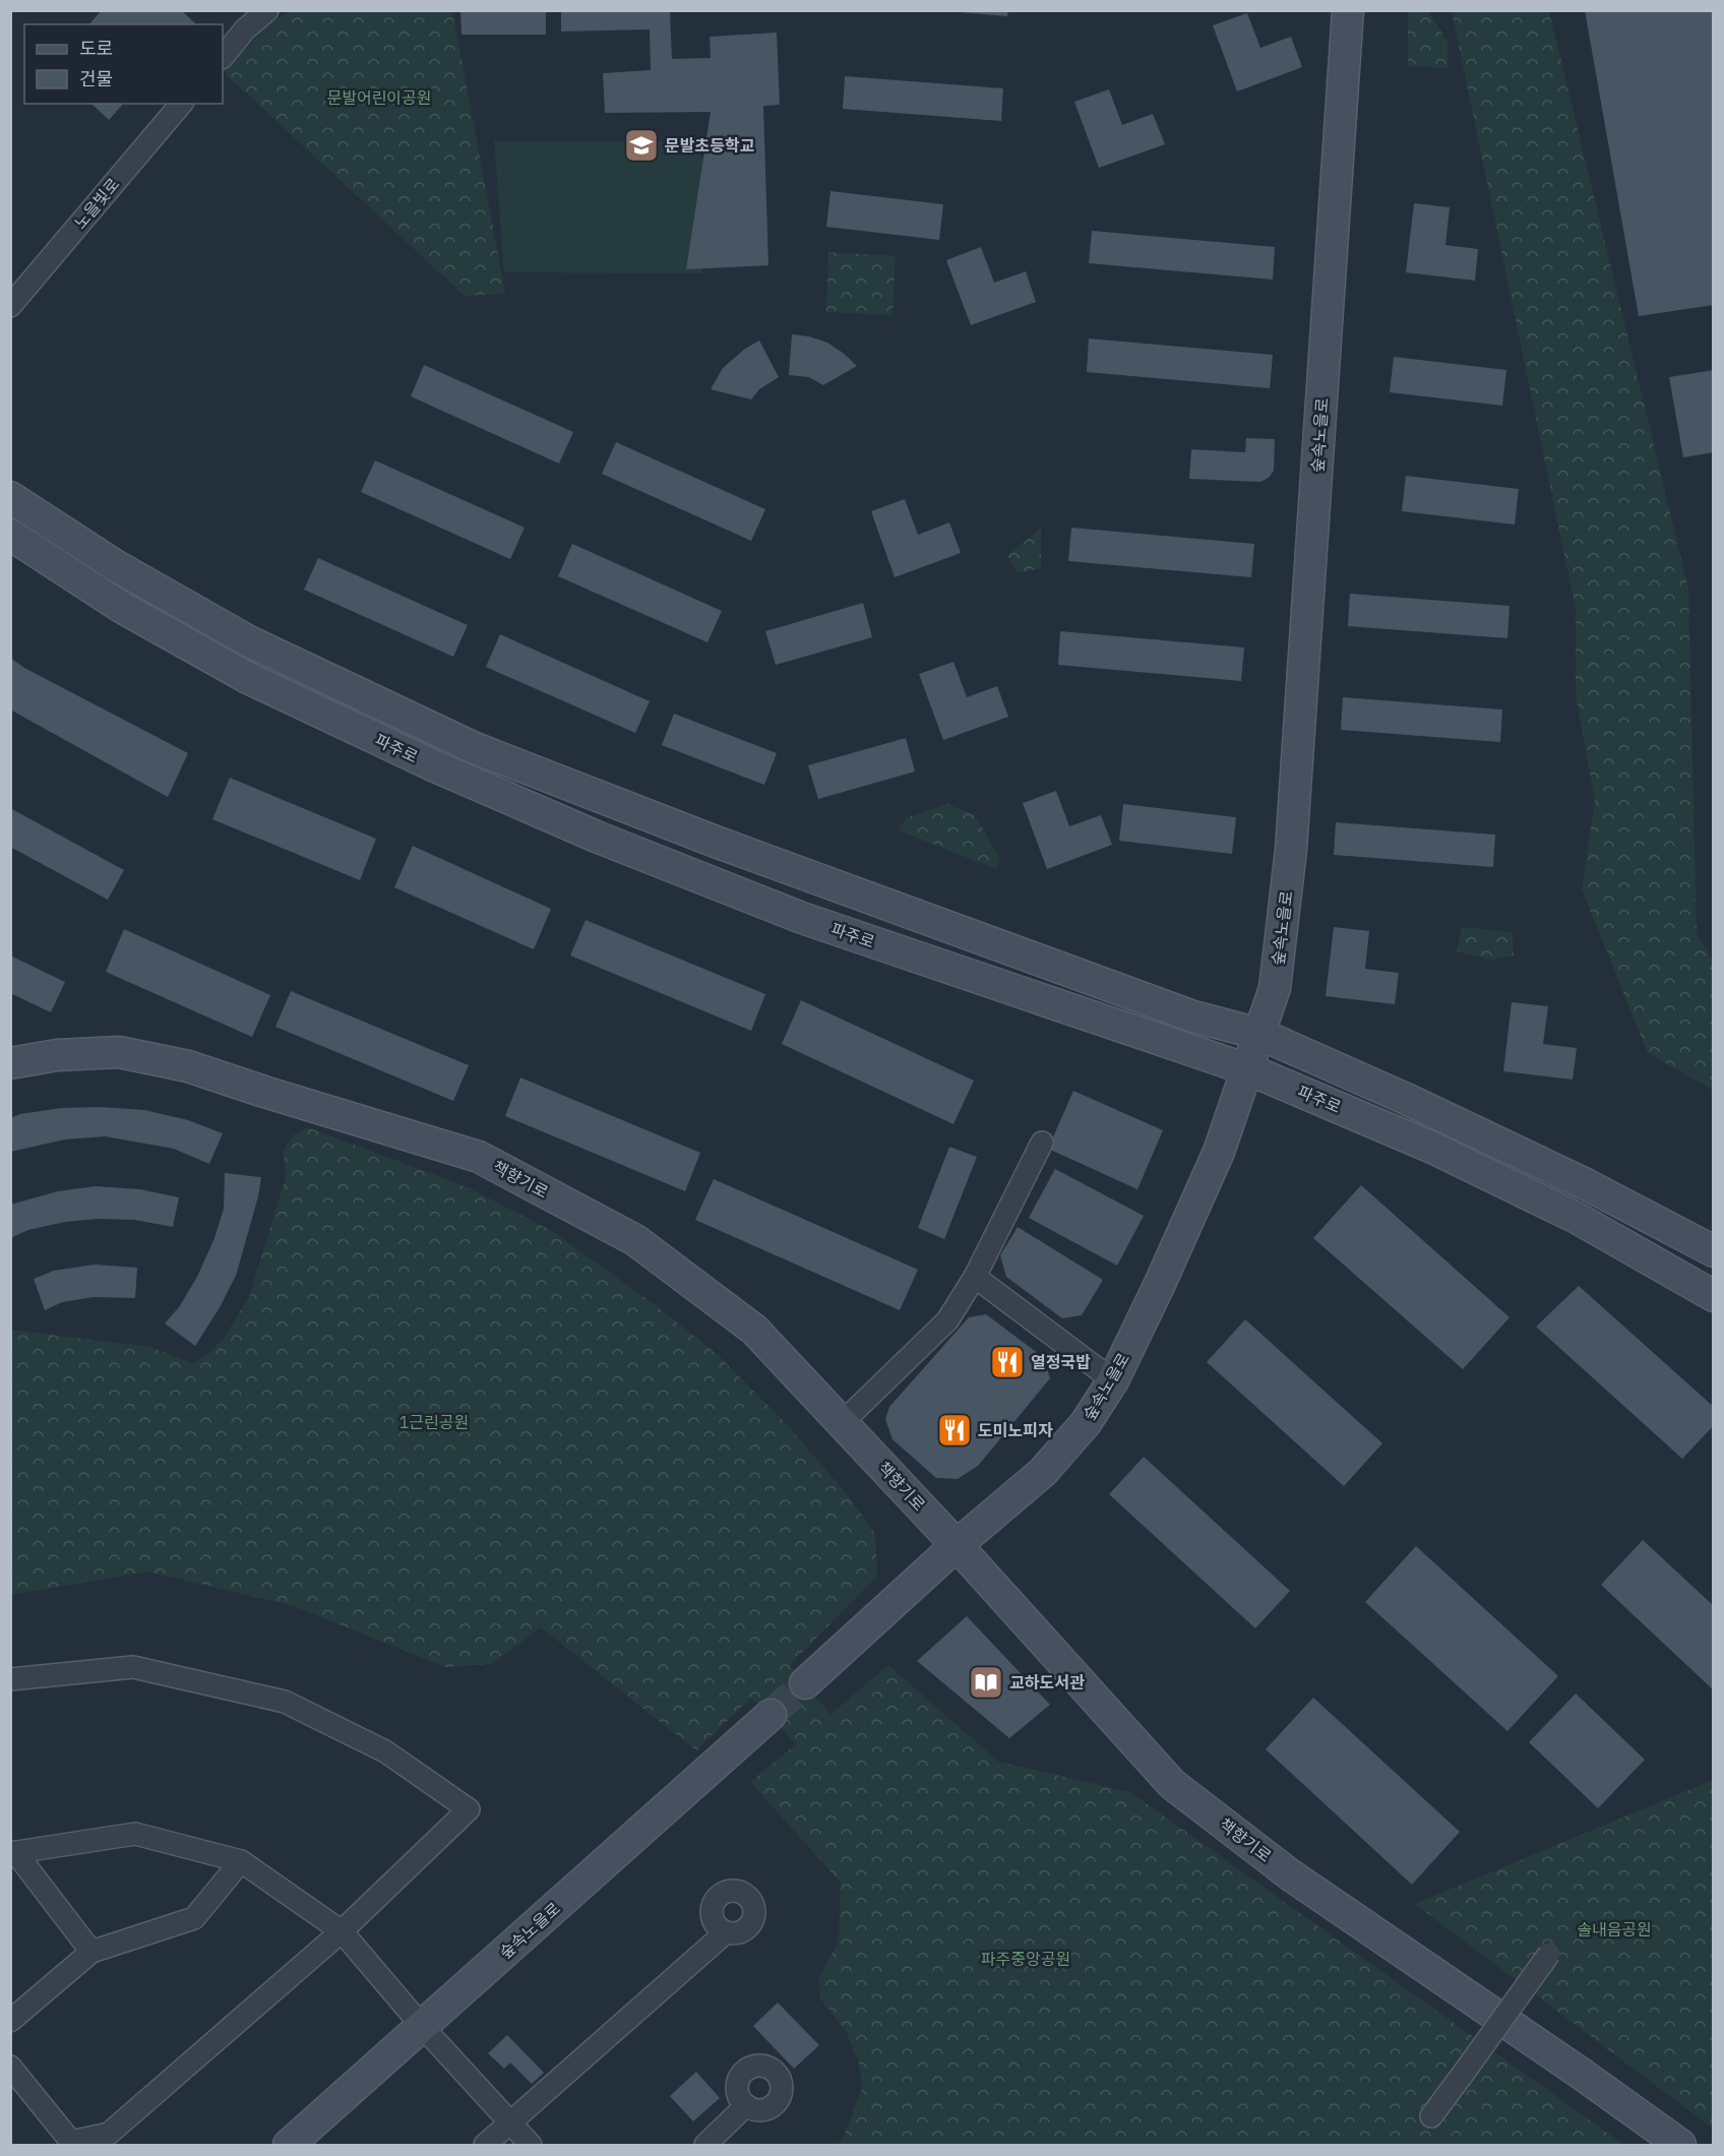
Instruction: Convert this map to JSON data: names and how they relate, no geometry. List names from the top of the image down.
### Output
{
  "streets": {
    "street": [
      "노을빛로",
      "숲속노을로",
      "파주로",
      "책향기로"
    ]
  },
  "crossings": [
    ["숲속노을로", "파주로"],
    ["숲속노을로", "책향기로"]
  ],
  "parks": [
    "문발어린이공원",
    "1근린공원",
    "솔내음공원",
    "파주중앙공원"
  ],
  "places": {
    "school or university": ["문발초등학교"],
    "restaurant": ["열정국밥", "도미노피자"],
    "library": ["교하도서관"]
  },
  "legend": ["도로", "건물"]
}
